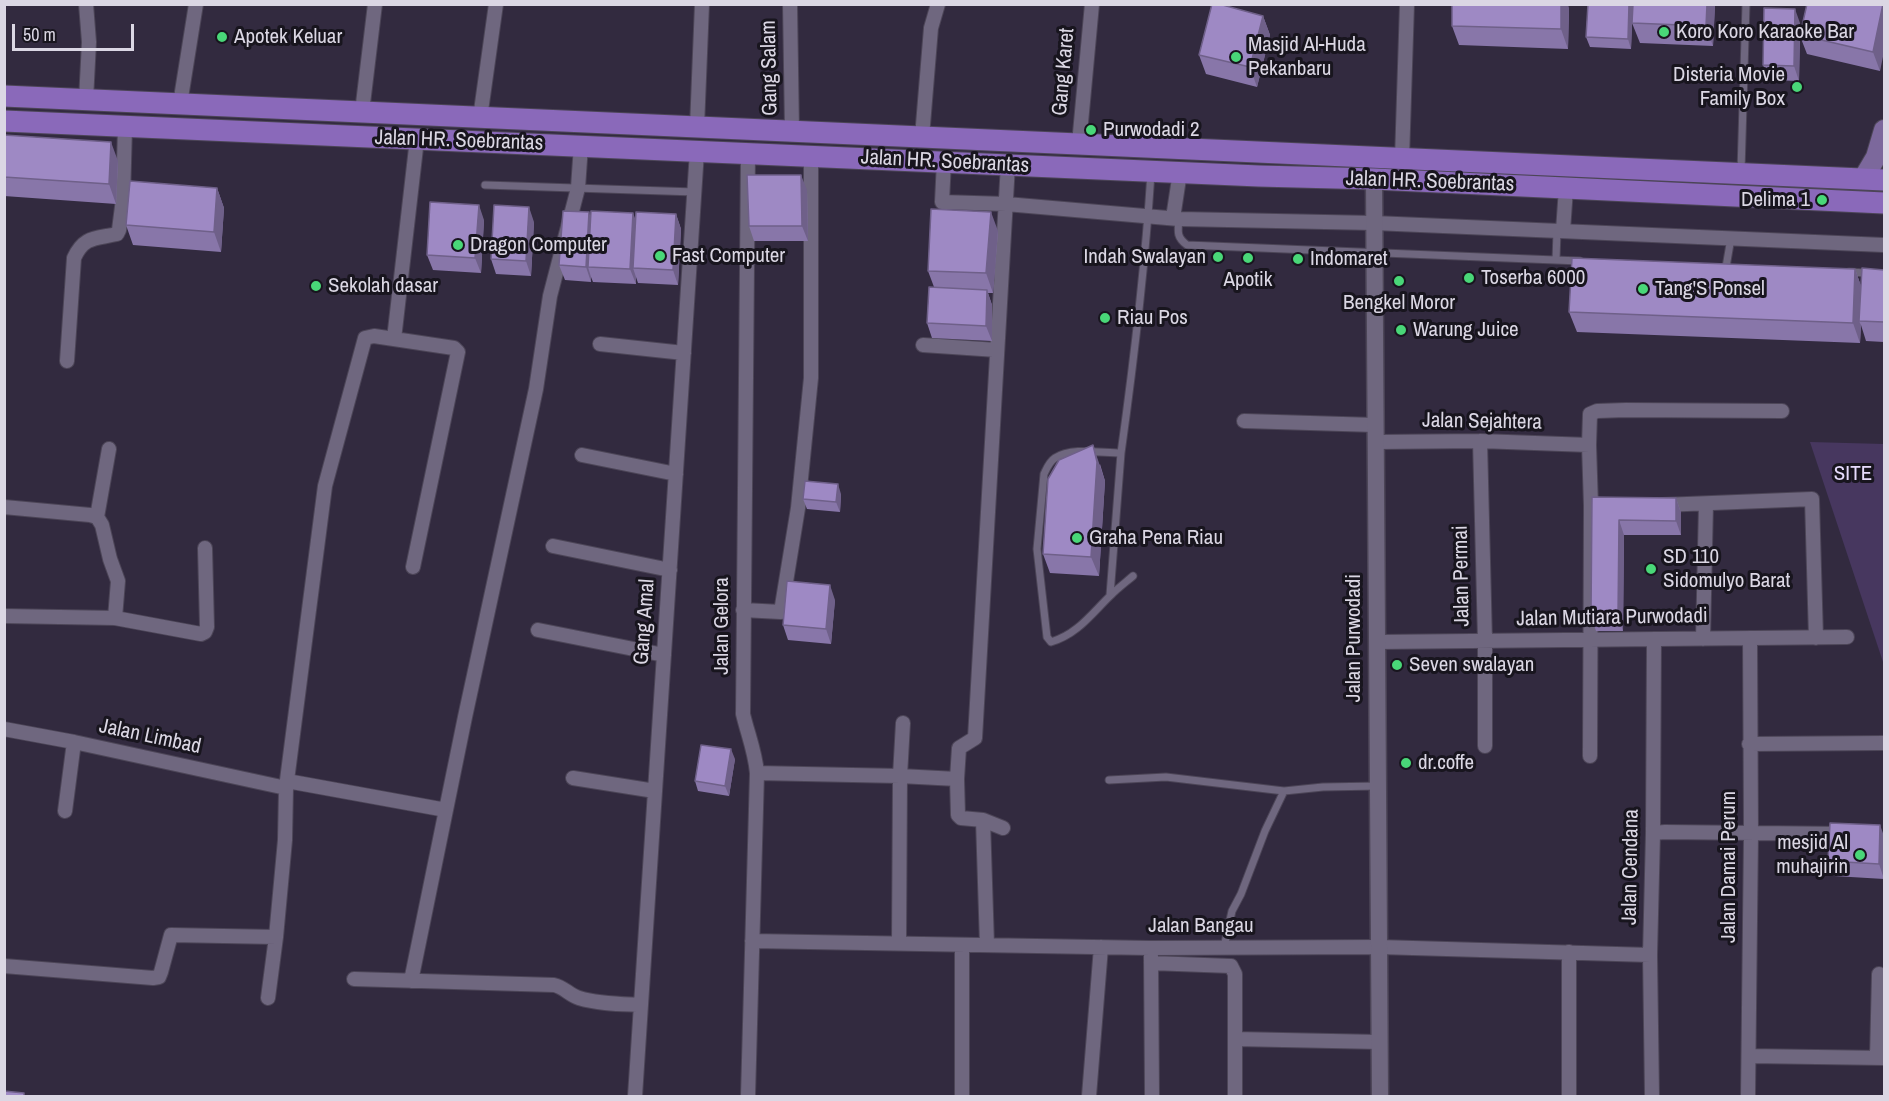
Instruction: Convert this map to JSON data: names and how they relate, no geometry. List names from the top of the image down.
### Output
{
  "streets": {
    "main road": ["Jalan HR. Soebrantas"],
    "street": [
      "Gang Salam",
      "Gang Karet",
      "Jalan Sejahtera",
      "Jalan Permai",
      "Jalan Mutiara Purwodadi",
      "Gang Amal",
      "Jalan Gelora",
      "Jalan Purwodadi",
      "Jalan Limbad",
      "Jalan Cendana",
      "Jalan Damai Perum",
      "Jalan Bangau"
    ]
  },
  "crossings": [
    ["Gang Salam", "Jalan HR. Soebrantas"],
    ["Gang Karet", "Jalan HR. Soebrantas"],
    ["Jalan HR. Soebrantas", "Gang Amal"],
    ["Jalan HR. Soebrantas", "Jalan Gelora"],
    ["Jalan HR. Soebrantas", "Jalan Purwodadi"],
    ["Jalan Sejahtera", "Jalan Permai"],
    ["Jalan Sejahtera", "Jalan Purwodadi"],
    ["Jalan Permai", "Jalan Mutiara Purwodadi"],
    ["Jalan Mutiara Purwodadi", "Jalan Purwodadi"],
    ["Jalan Mutiara Purwodadi", "Jalan Cendana"],
    ["Jalan Mutiara Purwodadi", "Jalan Damai Perum"],
    ["Jalan Gelora", "Jalan Bangau"],
    ["Jalan Purwodadi", "Jalan Bangau"],
    ["Jalan Cendana", "Jalan Bangau"]
  ],
  "parks": ["SITE"],
  "places": [
    "Koro Koro Karaoke Bar",
    "Apotek Keluar",
    "Masjid Al-Huda Pekanbaru",
    "Disteria Movie Family Box",
    "Purwodadi 2",
    "Delima 1",
    "Dragon Computer",
    "Fast Computer",
    "Indah Swalayan",
    "Apotik",
    "Indomaret",
    "Toserba 6000",
    "Bengkel Moror",
    "Sekolah dasar",
    "Tang'S Ponsel",
    "Riau Pos",
    "Warung Juice",
    "Graha Pena Riau",
    "SD 110 Sidomulyo Barat",
    "Seven swalayan",
    "dr.coffe",
    "mesjid Al muhajirin"
  ],
  "scale_bar": "50 m"
}
